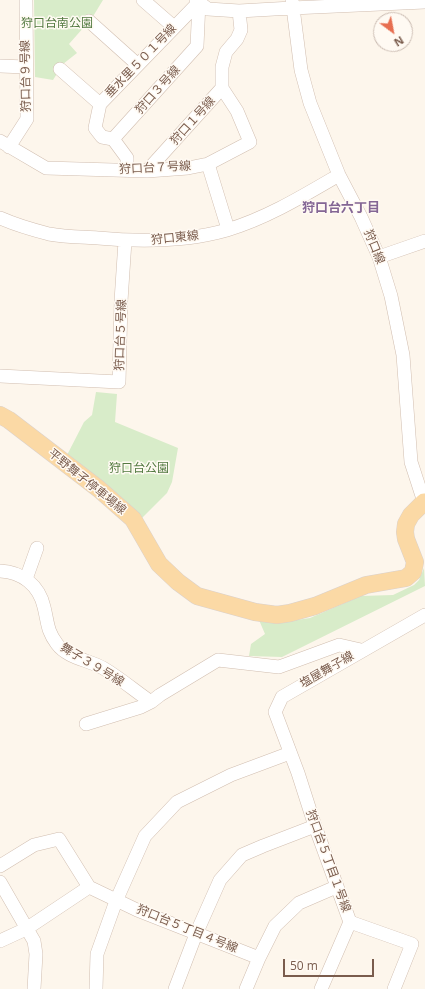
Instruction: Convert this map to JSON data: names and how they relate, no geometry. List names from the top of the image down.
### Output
{
  "streets": {
    "main road": ["平野舞子停車場線"],
    "street": [
      "垂水里５０１号線",
      "狩口台９号線",
      "狩口３号線",
      "狩口１号線",
      "狩口台７号線",
      "狩口東線",
      "狩口線",
      "狩口台５号線",
      "舞子３９号線",
      "塩屋舞子線",
      "狩口台５丁目１号線",
      "狩口台５丁目４号線"
    ]
  },
  "crossings": [
    ["垂水里５０１号線", "狩口３号線"],
    ["狩口台９号線", "狩口台７号線"],
    ["狩口１号線", "狩口台７号線"],
    ["狩口東線", "狩口線"],
    ["狩口東線", "狩口台５号線"],
    ["狩口線", "平野舞子停車場線"],
    ["塩屋舞子線", "狩口台５丁目１号線"]
  ],
  "districts": ["狩口台六丁目"],
  "parks": ["狩口台南公園", "狩口台公園"],
  "scale_bar": "50 m",
  "north": "bottom right"
}
